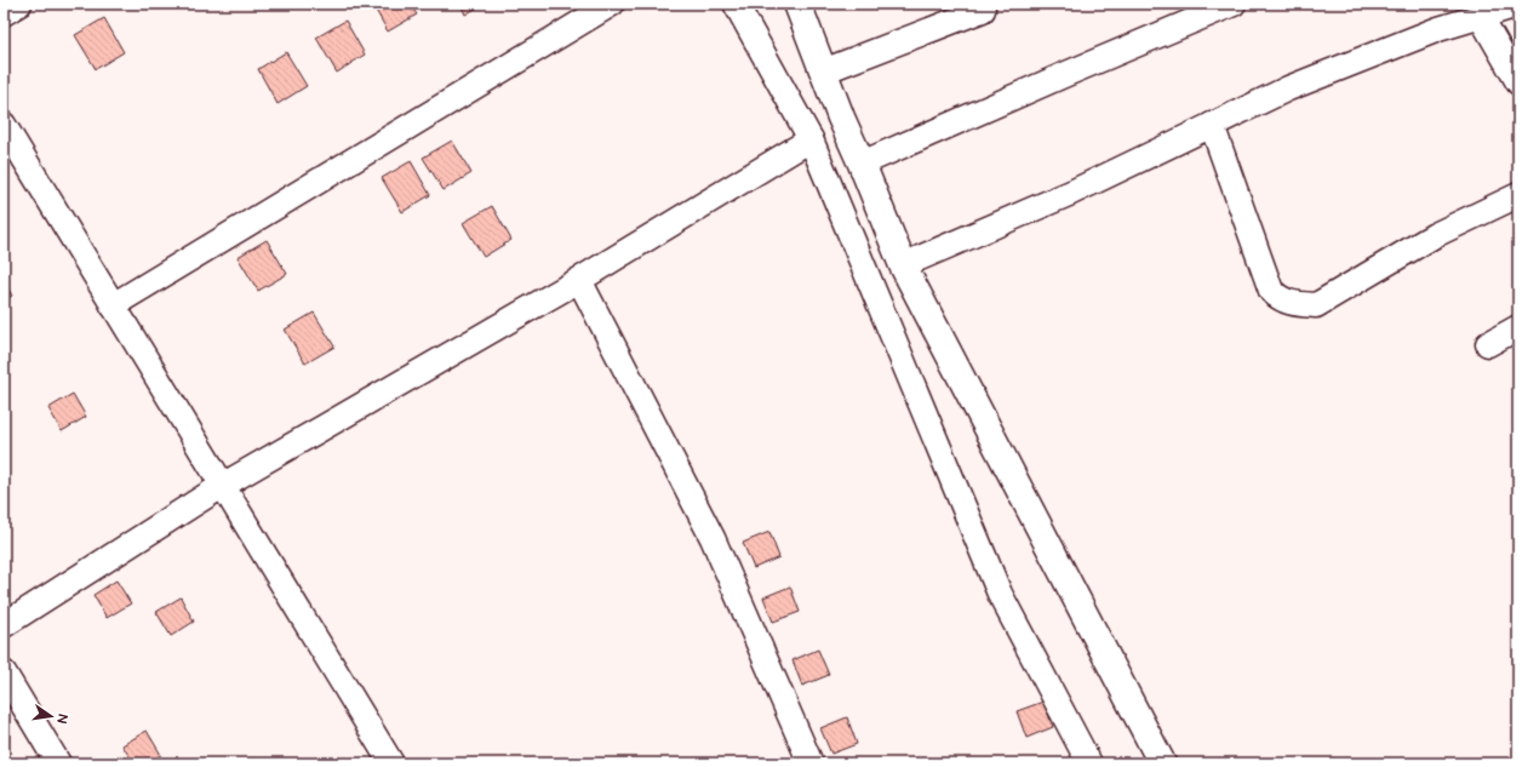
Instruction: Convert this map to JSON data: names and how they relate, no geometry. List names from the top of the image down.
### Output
{
  "north": "right"
}
